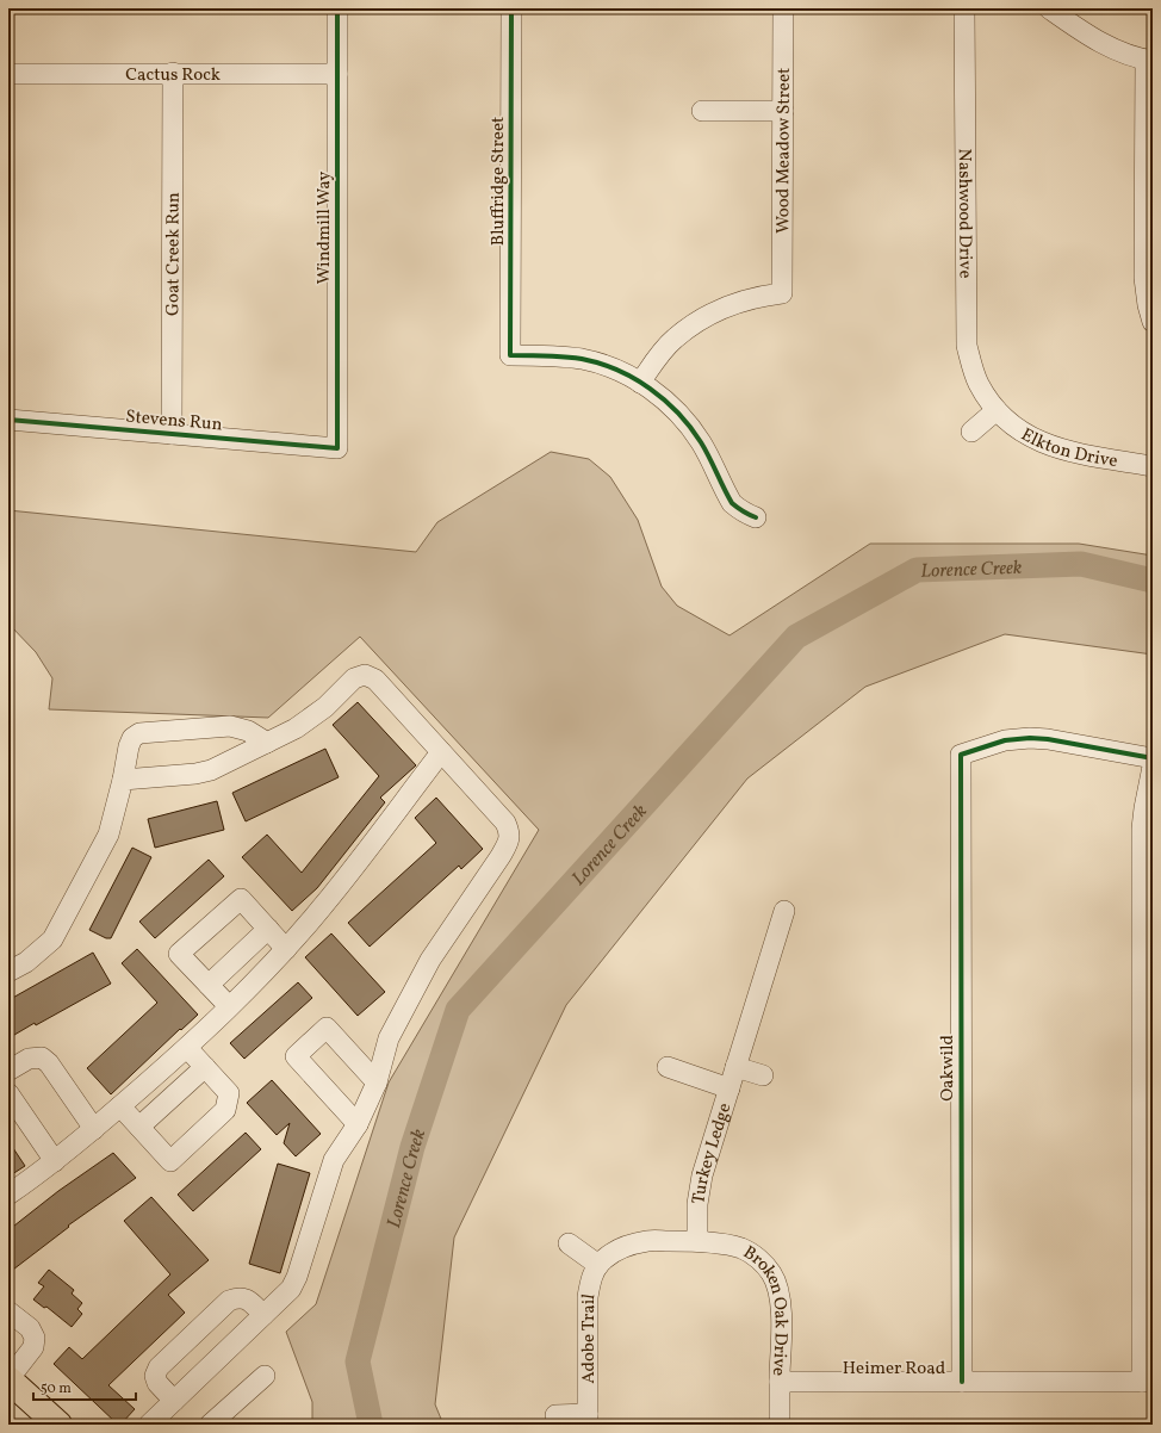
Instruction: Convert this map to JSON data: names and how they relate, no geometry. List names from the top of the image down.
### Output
{
  "streets": {
    "street": [
      "Cactus Rock",
      "Wood Meadow Street",
      "Bluffridge Street",
      "Nashwood Drive",
      "Windmill Way",
      "Goat Creek Run",
      "Stevens Run",
      "Elkton Drive",
      "Oakwild",
      "Turkey Ledge",
      "Broken Oak Drive",
      "Adobe Trail",
      "Heimer Road"
    ]
  },
  "crossings": [
    ["Cactus Rock", "Windmill Way"],
    ["Cactus Rock", "Goat Creek Run"],
    ["Wood Meadow Street", "Bluffridge Street"],
    ["Nashwood Drive", "Elkton Drive"],
    ["Windmill Way", "Stevens Run"],
    ["Goat Creek Run", "Stevens Run"],
    ["Oakwild", "Heimer Road"],
    ["Turkey Ledge", "Broken Oak Drive"],
    ["Broken Oak Drive", "Heimer Road"]
  ],
  "water": ["Lorence Creek"],
  "scale_bar": "50 m"
}
